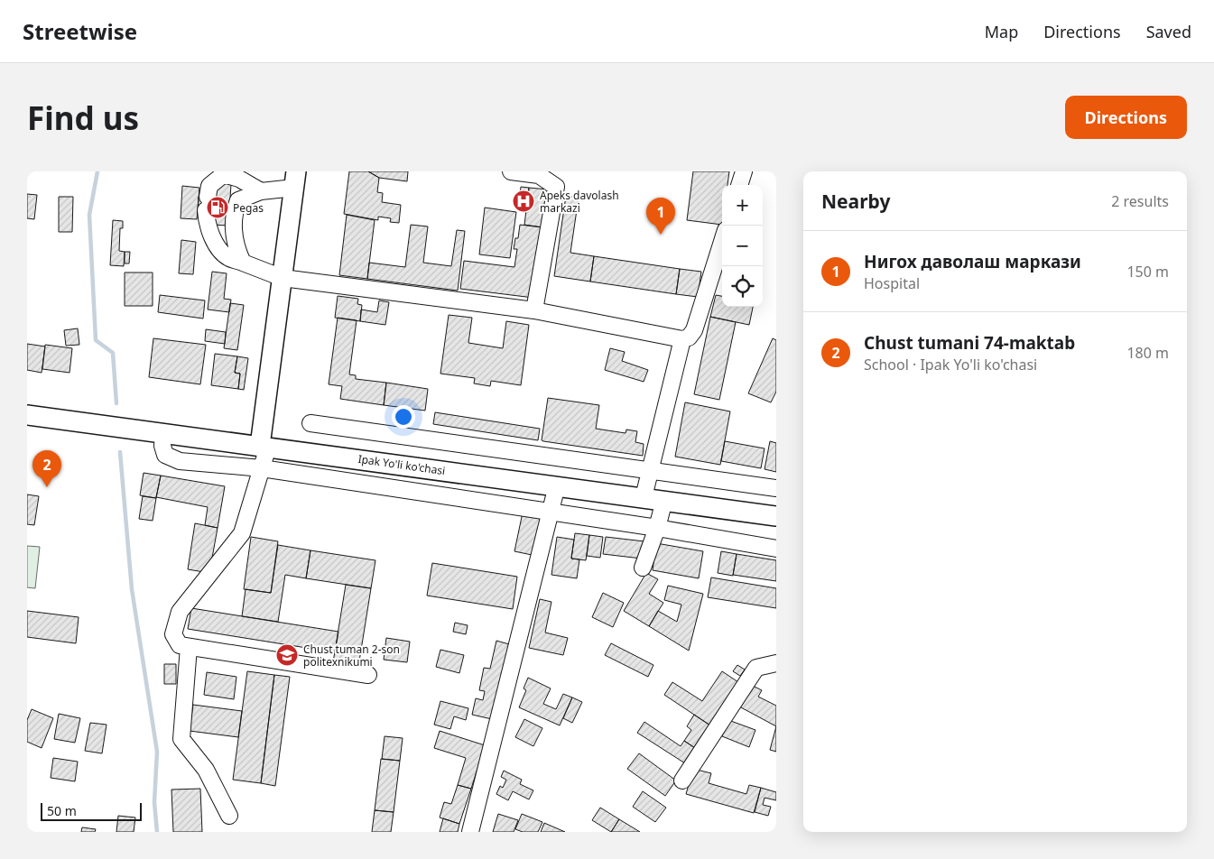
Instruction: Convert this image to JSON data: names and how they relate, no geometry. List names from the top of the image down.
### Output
{
  "streets": {
    "main road": ["Ipak Yo'li ko'chasi"]
  },
  "places": {
    "hospital": ["Apeks davolash markazi"],
    "fuel station": ["Pegas"],
    "school or university": ["Chust tuman 2-son politexnikumi"]
  },
  "scale_bar": "50 m",
  "page": {
    "header": "Streetwise",
    "nav": ["Map", "Directions", "Saved"],
    "buttons": "Directions",
    "title": "Find us",
    "heading": ["Nearby", "2 results"],
    "map_buttons": ["+", "−"],
    "pins": ["1", "2"],
    "list": [
      {
        "mark": "1",
        "name": "Нигох даволаш маркази",
        "note": "Hospital",
        "value": "150 m"
      },
      {
        "mark": "2",
        "name": "Chust tumani 74-maktab",
        "note": "School · Ipak Yo'li ko'chasi",
        "value": "180 m"
      }
    ],
    "scale": "50 m"
  }
}
